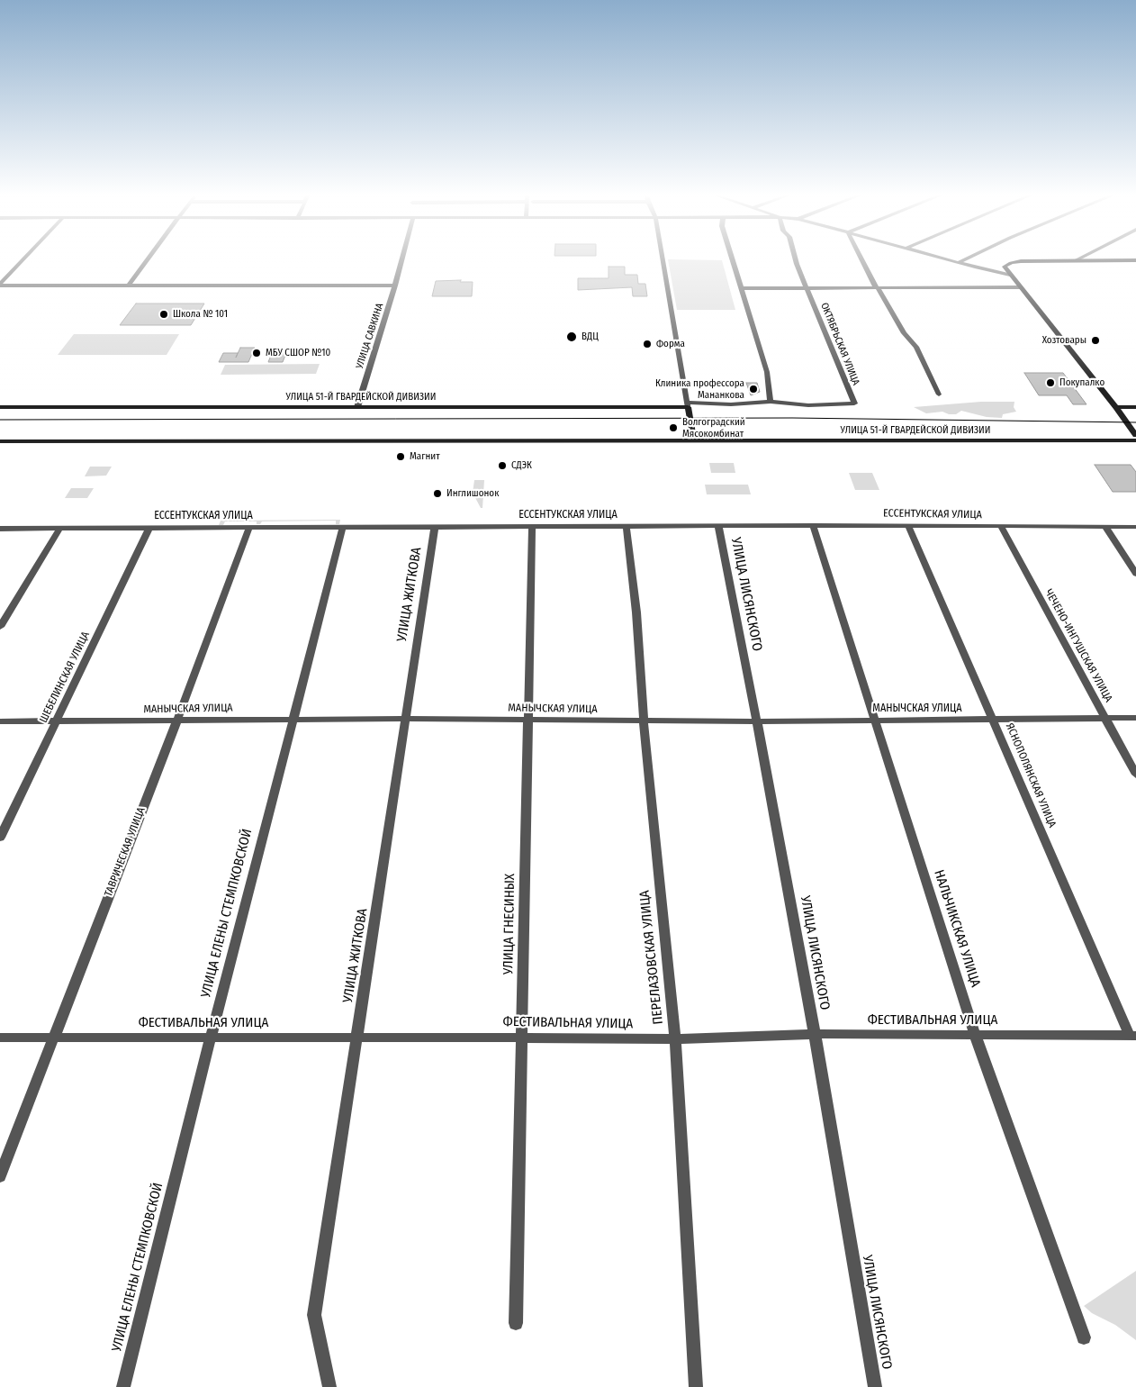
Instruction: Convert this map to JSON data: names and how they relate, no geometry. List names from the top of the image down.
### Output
{
  "streets": {
    "main road": ["УЛИЦА 51-Й ГВАРДЕЙСКОЙ ДИВИЗИИ"],
    "street": [
      "УЛИЦА САВКИНА",
      "ОКТЯБРЬСКАЯ УЛИЦА",
      "ЕССЕНТУКСКАЯ УЛИЦА",
      "УЛИЦА ЖИТКОВА",
      "УЛИЦА ЛИСЯНСКОГО",
      "ЧЕЧЕНО-ИНГУШСКАЯ УЛИЦА",
      "ШЕБЕЛИНСКАЯ УЛИЦА",
      "МАНЫЧСКАЯ УЛИЦА",
      "ЯСНОПОЛЯНСКАЯ УЛИЦА",
      "ТАВРИЧЕСКАЯ УЛИЦА",
      "УЛИЦА ЕЛЕНЫ СТЕМПКОВСКОЙ",
      "УЛИЦА ГНЕСИНЫХ",
      "НАЛЬЧИКСКАЯ УЛИЦА",
      "ПЕРЕЛАЗОВСКАЯ УЛИЦА",
      "ФЕСТИВАЛЬНАЯ УЛИЦА"
    ]
  },
  "crossings": [
    ["УЛИЦА САВКИНА", "УЛИЦА 51-Й ГВАРДЕЙСКОЙ ДИВИЗИИ"],
    ["ЕССЕНТУКСКАЯ УЛИЦА", "УЛИЦА ЖИТКОВА"],
    ["ЕССЕНТУКСКАЯ УЛИЦА", "УЛИЦА ЛИСЯНСКОГО"],
    ["ЕССЕНТУКСКАЯ УЛИЦА", "ЧЕЧЕНО-ИНГУШСКАЯ УЛИЦА"],
    ["ЕССЕНТУКСКАЯ УЛИЦА", "ШЕБЕЛИНСКАЯ УЛИЦА"],
    ["ЕССЕНТУКСКАЯ УЛИЦА", "ЯСНОПОЛЯНСКАЯ УЛИЦА"],
    ["ЕССЕНТУКСКАЯ УЛИЦА", "ТАВРИЧЕСКАЯ УЛИЦА"],
    ["ЕССЕНТУКСКАЯ УЛИЦА", "УЛИЦА ЕЛЕНЫ СТЕМПКОВСКОЙ"],
    ["ЕССЕНТУКСКАЯ УЛИЦА", "УЛИЦА ГНЕСИНЫХ"],
    ["ЕССЕНТУКСКАЯ УЛИЦА", "НАЛЬЧИКСКАЯ УЛИЦА"],
    ["ЕССЕНТУКСКАЯ УЛИЦА", "ПЕРЕЛАЗОВСКАЯ УЛИЦА"],
    ["УЛИЦА ЖИТКОВА", "МАНЫЧСКАЯ УЛИЦА"],
    ["УЛИЦА ЖИТКОВА", "ФЕСТИВАЛЬНАЯ УЛИЦА"],
    ["УЛИЦА ЛИСЯНСКОГО", "МАНЫЧСКАЯ УЛИЦА"],
    ["УЛИЦА ЛИСЯНСКОГО", "ФЕСТИВАЛЬНАЯ УЛИЦА"],
    ["ЧЕЧЕНО-ИНГУШСКАЯ УЛИЦА", "МАНЫЧСКАЯ УЛИЦА"],
    ["ШЕБЕЛИНСКАЯ УЛИЦА", "МАНЫЧСКАЯ УЛИЦА"],
    ["МАНЫЧСКАЯ УЛИЦА", "ЯСНОПОЛЯНСКАЯ УЛИЦА"],
    ["МАНЫЧСКАЯ УЛИЦА", "ТАВРИЧЕСКАЯ УЛИЦА"],
    ["МАНЫЧСКАЯ УЛИЦА", "УЛИЦА ЕЛЕНЫ СТЕМПКОВСКОЙ"],
    ["МАНЫЧСКАЯ УЛИЦА", "УЛИЦА ГНЕСИНЫХ"],
    ["МАНЫЧСКАЯ УЛИЦА", "НАЛЬЧИКСКАЯ УЛИЦА"],
    ["МАНЫЧСКАЯ УЛИЦА", "ПЕРЕЛАЗОВСКАЯ УЛИЦА"],
    ["ЯСНОПОЛЯНСКАЯ УЛИЦА", "ФЕСТИВАЛЬНАЯ УЛИЦА"],
    ["ТАВРИЧЕСКАЯ УЛИЦА", "ФЕСТИВАЛЬНАЯ УЛИЦА"],
    ["УЛИЦА ЕЛЕНЫ СТЕМПКОВСКОЙ", "ФЕСТИВАЛЬНАЯ УЛИЦА"],
    ["УЛИЦА ГНЕСИНЫХ", "ФЕСТИВАЛЬНАЯ УЛИЦА"],
    ["НАЛЬЧИКСКАЯ УЛИЦА", "ФЕСТИВАЛЬНАЯ УЛИЦА"],
    ["ПЕРЕЛАЗОВСКАЯ УЛИЦА", "ФЕСТИВАЛЬНАЯ УЛИЦА"]
  ],
  "places": [
    "Школа № 101",
    "ВДЦ",
    "Хозтовары",
    "Форма",
    "МБУ СШОР №10",
    "Покупалко",
    "Клиника профессора Мананкова",
    "Волгоградский Мясокомбинат",
    "Магнит",
    "СДЭК",
    "Инглишонок"
  ]
}
